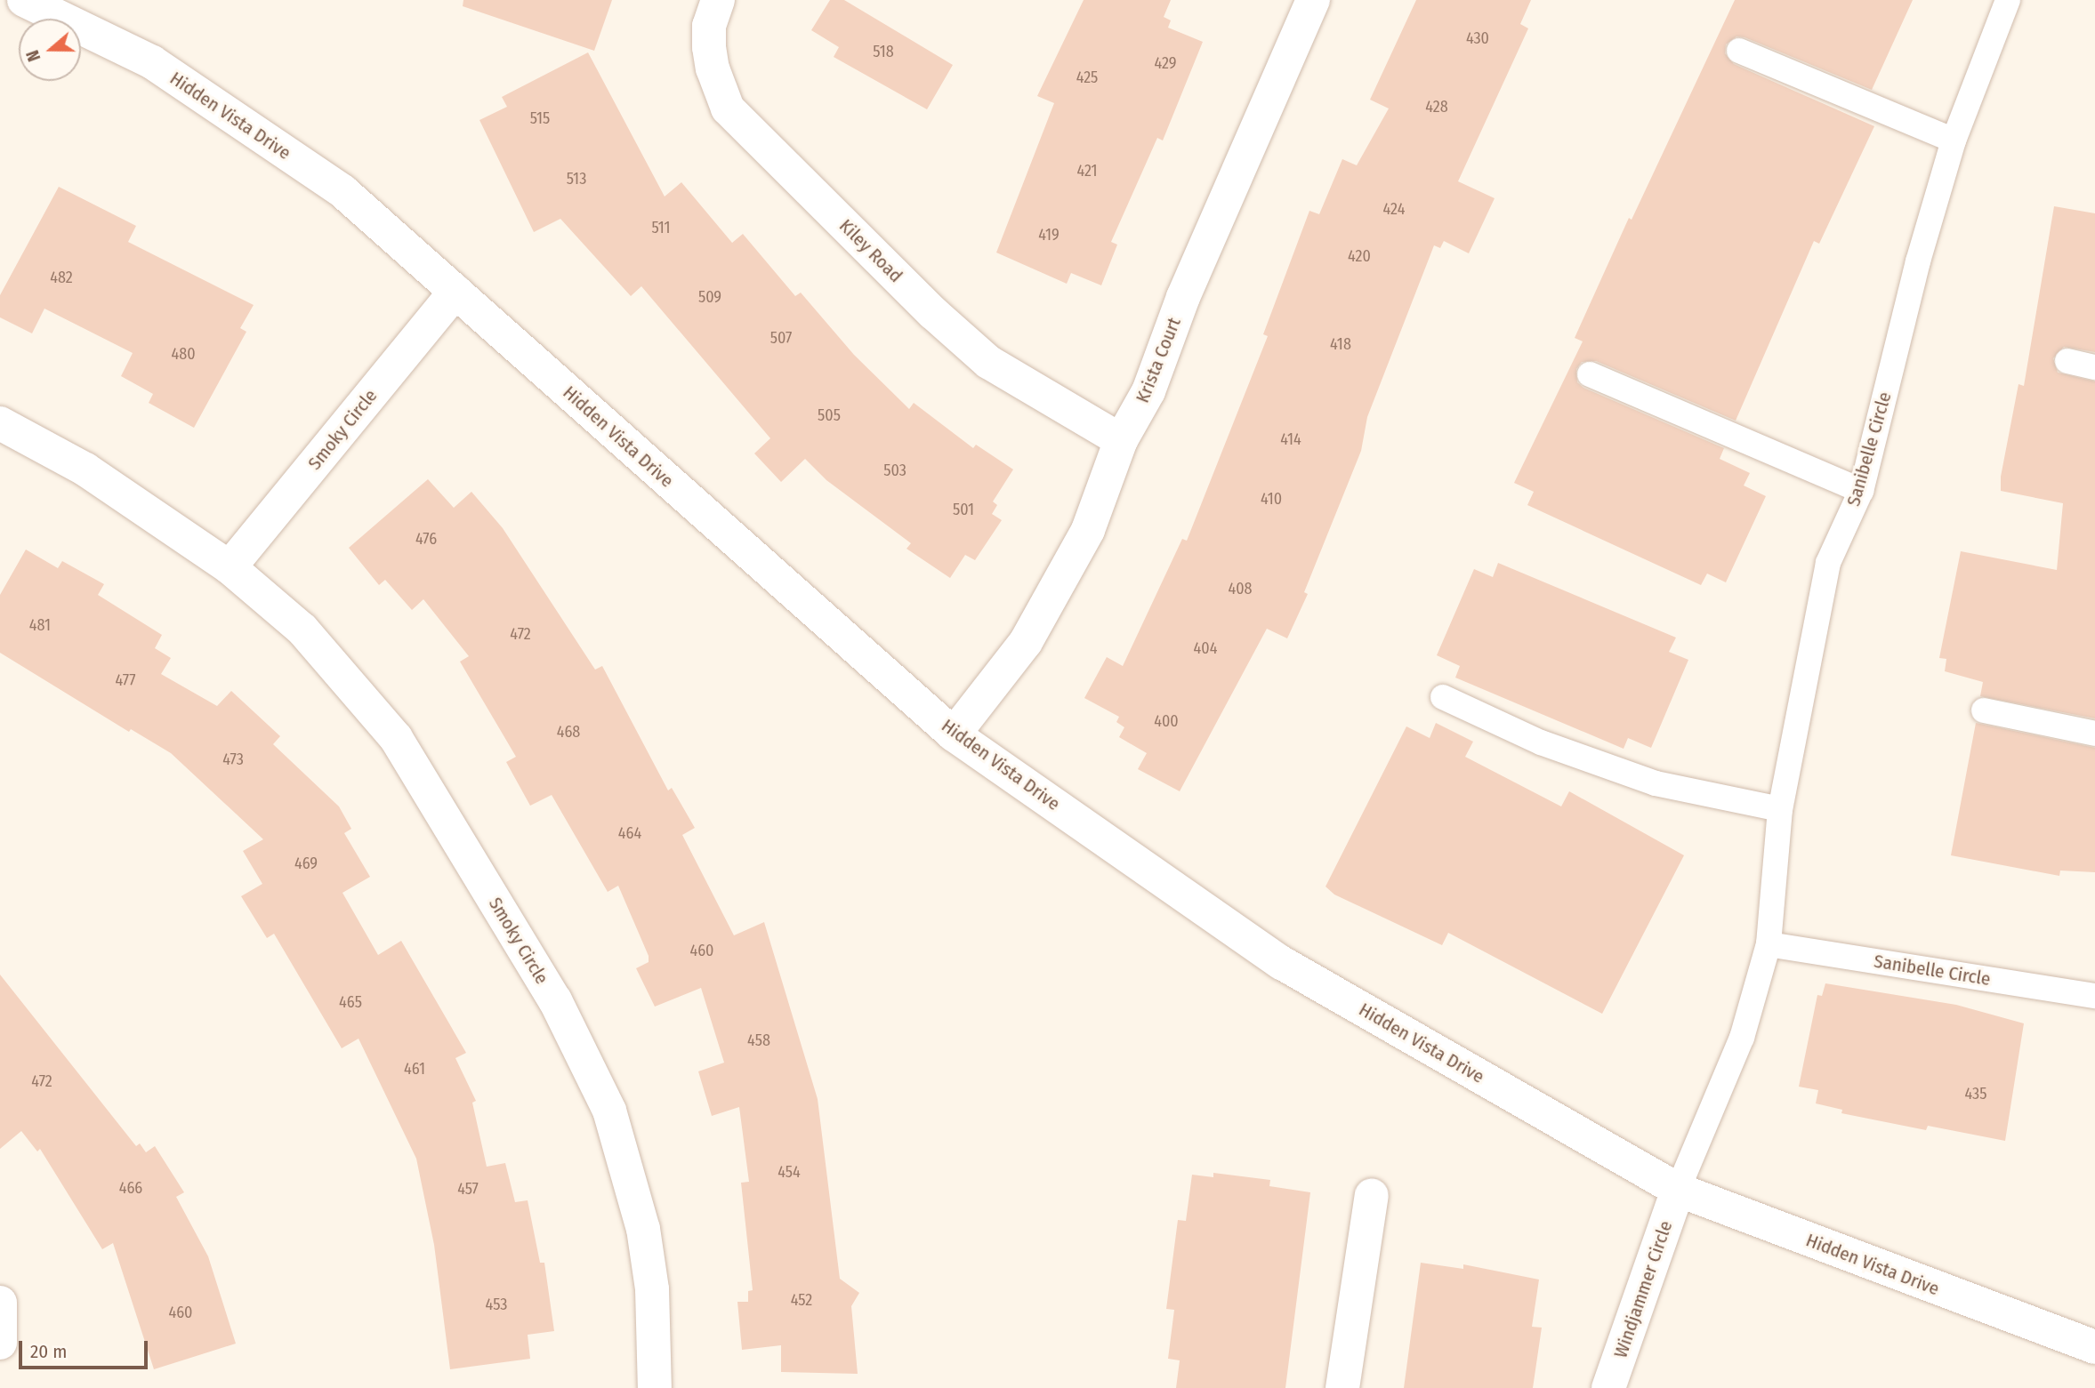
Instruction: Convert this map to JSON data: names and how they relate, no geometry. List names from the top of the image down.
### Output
{
  "streets": {
    "street": [
      "Hidden Vista Drive",
      "Kiley Road",
      "Krista Court",
      "Smoky Circle",
      "Windjammer Circle"
    ],
    "lane": ["Sanibelle Circle"]
  },
  "crossings": [
    ["Hidden Vista Drive", "Krista Court"],
    ["Hidden Vista Drive", "Smoky Circle"],
    ["Hidden Vista Drive", "Sanibelle Circle"],
    ["Hidden Vista Drive", "Windjammer Circle"],
    ["Kiley Road", "Krista Court"],
    ["Sanibelle Circle", "Windjammer Circle"]
  ],
  "house_numbers": [
    "430",
    "518",
    "429",
    "425",
    "428",
    "515",
    "421",
    "513",
    "424",
    "511",
    "419",
    "420",
    "482",
    "509",
    "507",
    "418",
    "480",
    "505",
    "414",
    "503",
    "410",
    "501",
    "476",
    "408",
    "481",
    "472",
    "404",
    "477",
    "400",
    "468",
    "473",
    "464",
    "469",
    "460",
    "465",
    "458",
    "461",
    "472",
    "435",
    "454",
    "466",
    "457",
    "452",
    "453",
    "460"
  ],
  "scale_bar": "20 m",
  "north": "left"
}
